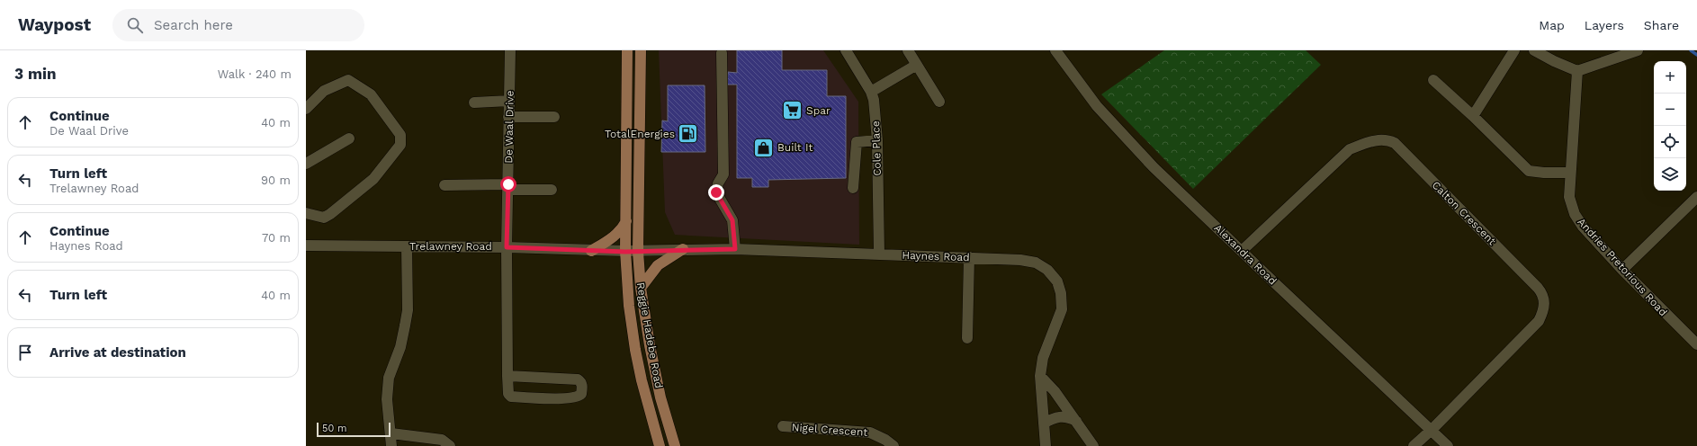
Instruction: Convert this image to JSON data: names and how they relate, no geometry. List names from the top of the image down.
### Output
{
  "streets": {
    "main road": ["Reggie Hadebe Road"],
    "street": [
      "De Waal Drive",
      "Cole Place",
      "Calton Crescent",
      "Trelawney Road",
      "Alexandra Road",
      "Haynes Road",
      "Andries Pretorious Road",
      "Nigel Crescent"
    ]
  },
  "crossings": [
    ["De Waal Drive", "Trelawney Road"],
    ["Cole Place", "Haynes Road"],
    ["Calton Crescent", "Alexandra Road"],
    ["Trelawney Road", "Haynes Road"],
    ["Trelawney Road", "Reggie Hadebe Road"],
    ["Haynes Road", "Reggie Hadebe Road"]
  ],
  "places": {
    "supermarket": ["Spar"],
    "fuel station": ["TotalEnergies"],
    "shop": ["Built It"]
  },
  "scale_bar": "50 m",
  "page": {
    "header": "Waypost",
    "search": "Search here",
    "nav": ["Map", "Layers", "Share"],
    "heading": ["3 min", "Walk · 240 m"],
    "map_buttons": ["+", "−"],
    "list": [
      ["Continue", "De Waal Drive", "40 m"],
      ["Turn left", "Trelawney Road", "90 m"],
      ["Continue", "Haynes Road", "70 m"],
      ["Turn left", "40 m"],
      "Arrive at destination"
    ],
    "scale": "50 m"
  }
}
